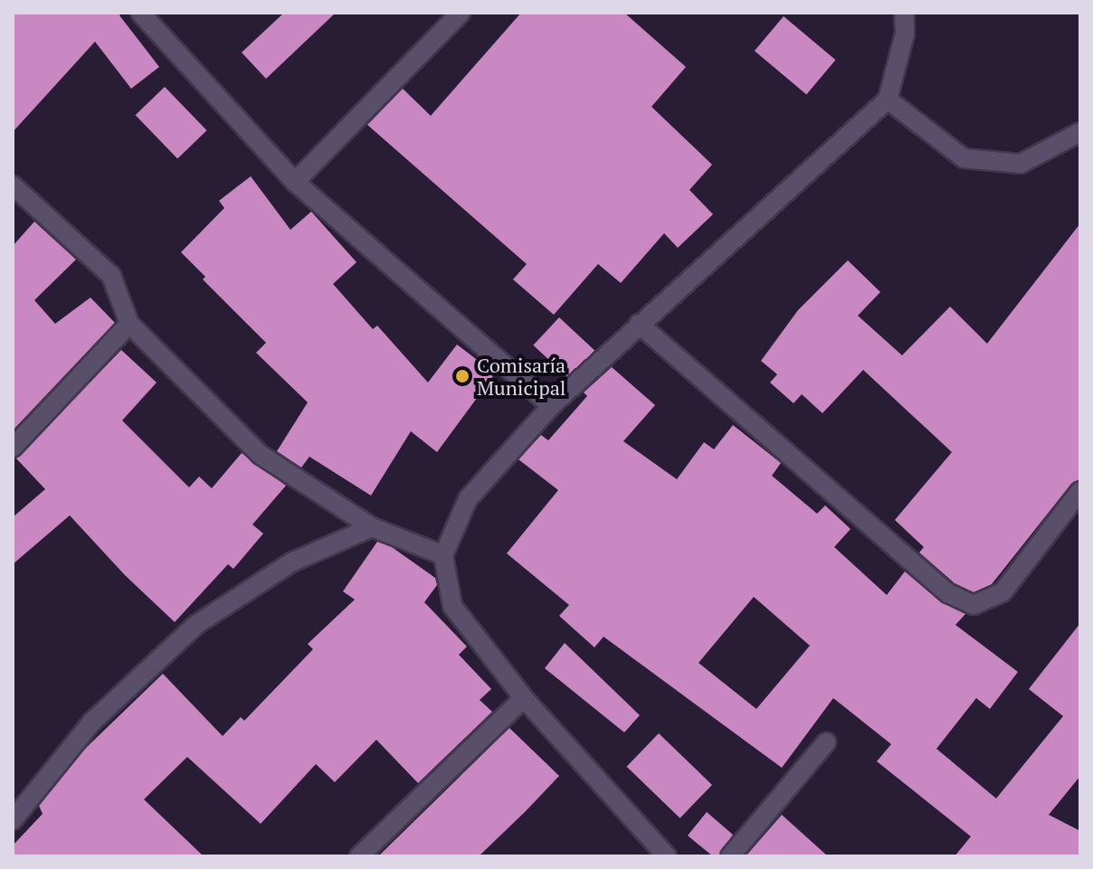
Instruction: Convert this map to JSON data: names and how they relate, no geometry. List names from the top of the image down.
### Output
{
  "places": ["Comisaría Municipal"]
}
